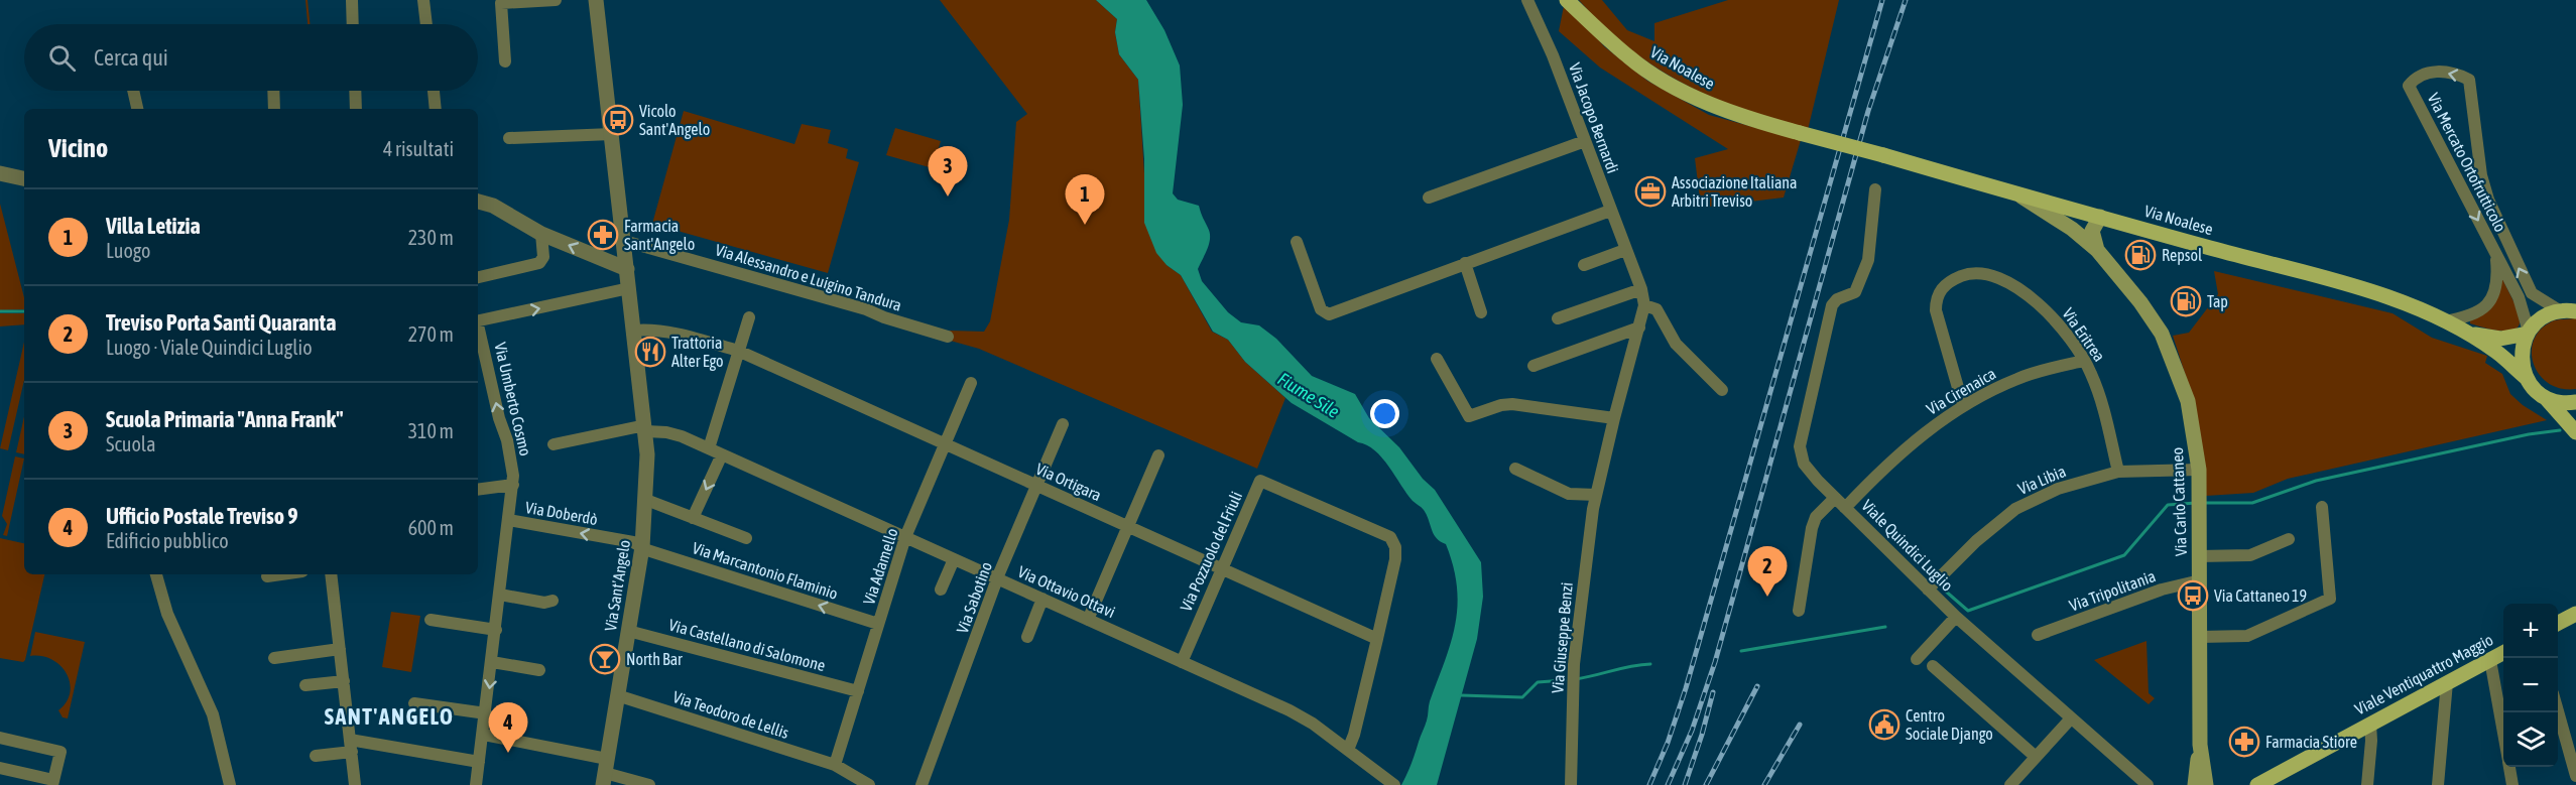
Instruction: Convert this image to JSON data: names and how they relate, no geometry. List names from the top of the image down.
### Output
{
  "streets": {
    "main road": ["Via Noalese", "Via Carlo Cattaneo", "Viale Ventiquattro Maggio"],
    "street": [
      "Via Jacopo Bernardi",
      "Via Mercato Ortofrutticolo",
      "Via Alessandro e Luigino Tandura",
      "Via Eritrea",
      "Via Cirenaica",
      "Via Umberto Cosmo",
      "Via Libia",
      "Via Ortigara",
      "Via Doberdò",
      "Viale Quindici Luglio",
      "Via Pozzuolo del Friuli",
      "Via Adamello",
      "Via Marcantonio Flaminio",
      "Via Sant'Angelo",
      "Via Tripolitania",
      "Via Ottavio Ottavi",
      "Via Sabotino",
      "Via Giuseppe Benzi",
      "Via Castellano di Salomone",
      "Via Teodoro de Lellis"
    ]
  },
  "crossings": [
    ["Via Noalese", "Via Mercato Ortofrutticolo"],
    ["Via Noalese", "Via Carlo Cattaneo"],
    ["Via Jacopo Bernardi", "Via Giuseppe Benzi"],
    ["Via Alessandro e Luigino Tandura", "Via Sant'Angelo"],
    ["Via Eritrea", "Via Cirenaica"],
    ["Via Eritrea", "Via Libia"],
    ["Via Cirenaica", "Viale Quindici Luglio"],
    ["Via Umberto Cosmo", "Via Doberdò"],
    ["Via Umberto Cosmo", "Via Sant'Angelo"],
    ["Via Libia", "Via Carlo Cattaneo"],
    ["Via Libia", "Viale Quindici Luglio"],
    ["Via Ortigara", "Via Pozzuolo del Friuli"],
    ["Via Ortigara", "Via Adamello"],
    ["Via Ortigara", "Via Sant'Angelo"],
    ["Via Ortigara", "Via Sabotino"],
    ["Via Carlo Cattaneo", "Via Tripolitania"],
    ["Via Doberdò", "Via Marcantonio Flaminio"],
    ["Via Doberdò", "Via Sant'Angelo"],
    ["Via Pozzuolo del Friuli", "Via Ottavio Ottavi"],
    ["Via Adamello", "Via Marcantonio Flaminio"],
    ["Via Adamello", "Via Ottavio Ottavi"],
    ["Via Adamello", "Via Castellano di Salomone"],
    ["Via Adamello", "Via Teodoro de Lellis"],
    ["Via Marcantonio Flaminio", "Via Sant'Angelo"],
    ["Via Sant'Angelo", "Via Ottavio Ottavi"],
    ["Via Sant'Angelo", "Via Castellano di Salomone"],
    ["Via Sant'Angelo", "Via Teodoro de Lellis"],
    ["Via Ottavio Ottavi", "Via Sabotino"]
  ],
  "districts": ["SANT'ANGELO"],
  "water": ["Fiume Sile"],
  "places": {
    "bus stop": ["Vicolo Sant'Angelo", "Via Cattaneo 19"],
    "office": ["Associazione Italiana Arbitri Treviso"],
    "pharmacy": ["Farmacia Sant'Angelo", "Farmacia Stiore"],
    "fuel station": ["Repsol", "Tap"],
    "restaurant": ["Trattoria Alter Ego"],
    "bar": ["North Bar"],
    "public building": ["Centro Sociale Django"]
  },
  "page": {
    "search": "Cerca qui",
    "heading": ["Vicino", "4 risultati"],
    "pins": [
      "3",
      "1",
      "2",
      "4"
    ],
    "list": [
      {
        "mark": "1",
        "name": "Villa Letizia",
        "note": "Luogo",
        "value": "230 m"
      },
      {
        "mark": "2",
        "name": "Treviso Porta Santi Quaranta",
        "note": "Luogo · Viale Quindici Luglio",
        "value": "270 m"
      },
      {
        "mark": "3",
        "name": "Scuola Primaria \"Anna Frank\"",
        "note": "Scuola",
        "value": "310 m"
      },
      {
        "mark": "4",
        "name": "Ufficio Postale Treviso 9",
        "note": "Edificio pubblico",
        "value": "600 m"
      }
    ],
    "map_buttons": ["+", "−"]
  }
}
